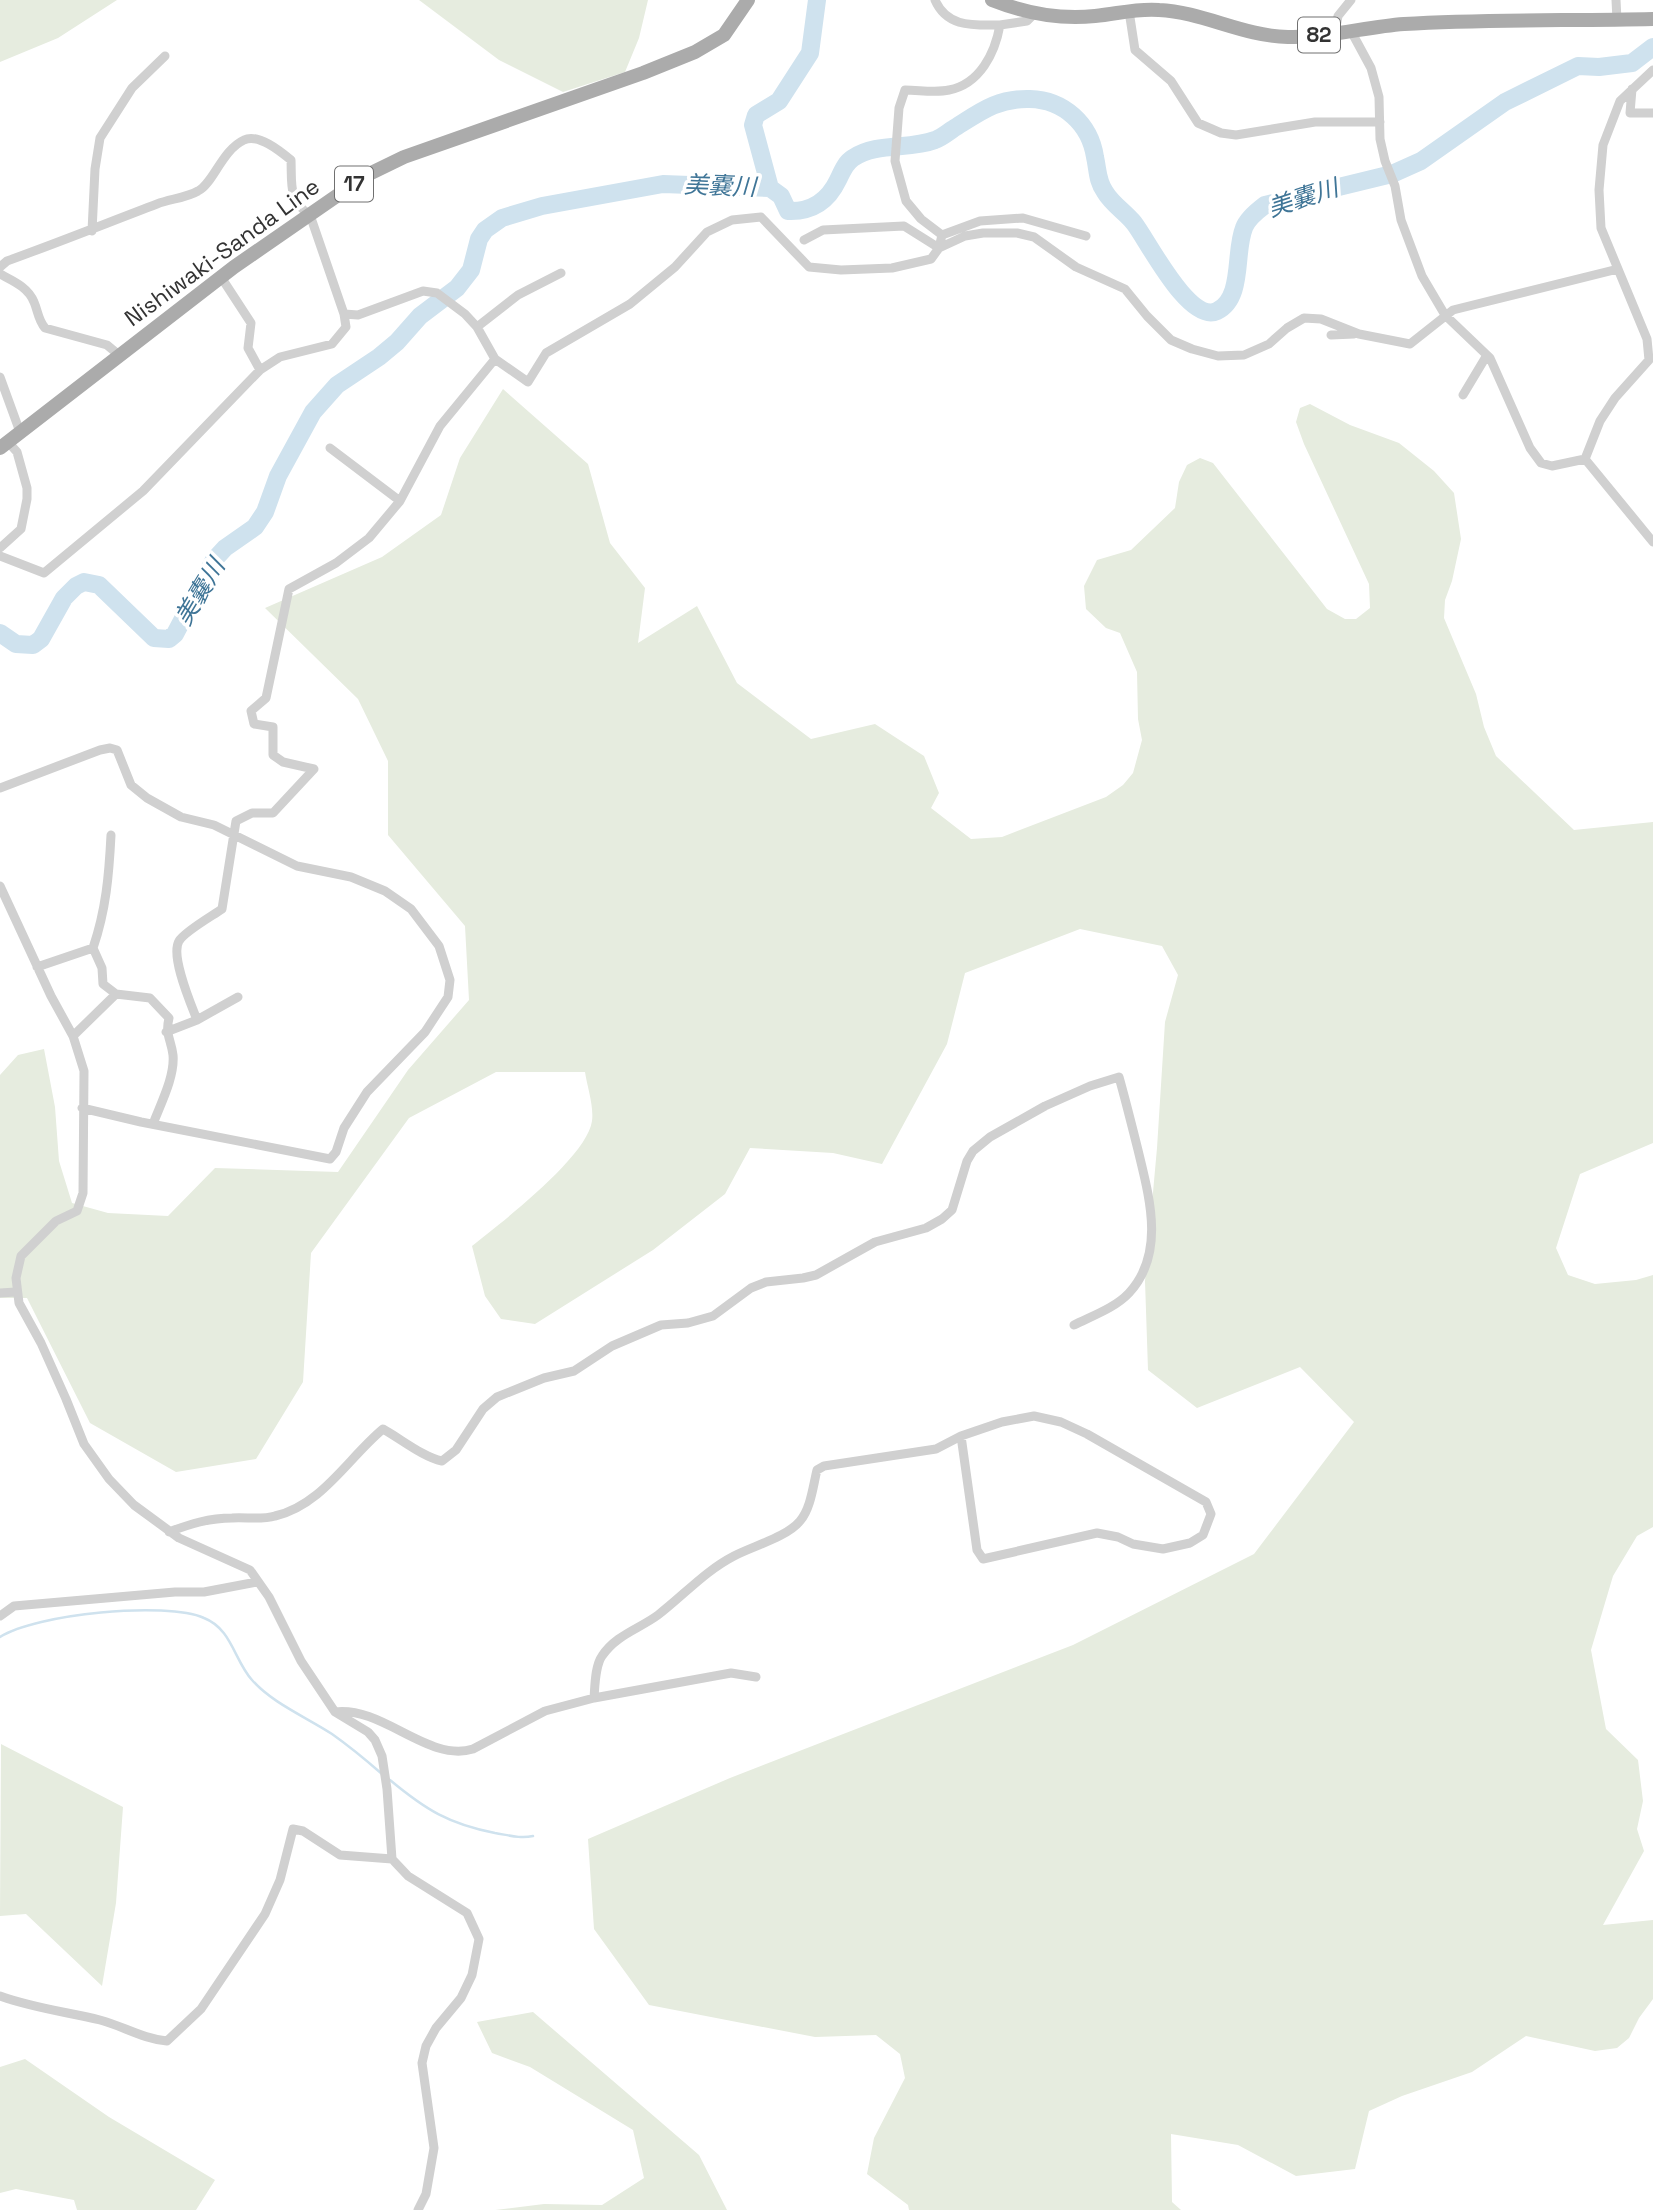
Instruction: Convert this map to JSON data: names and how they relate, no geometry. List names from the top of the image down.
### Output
{
  "streets": {
    "main road": ["82", "17", "Nishiwaki-Sanda Line"]
  },
  "water": ["美嚢川"]
}
